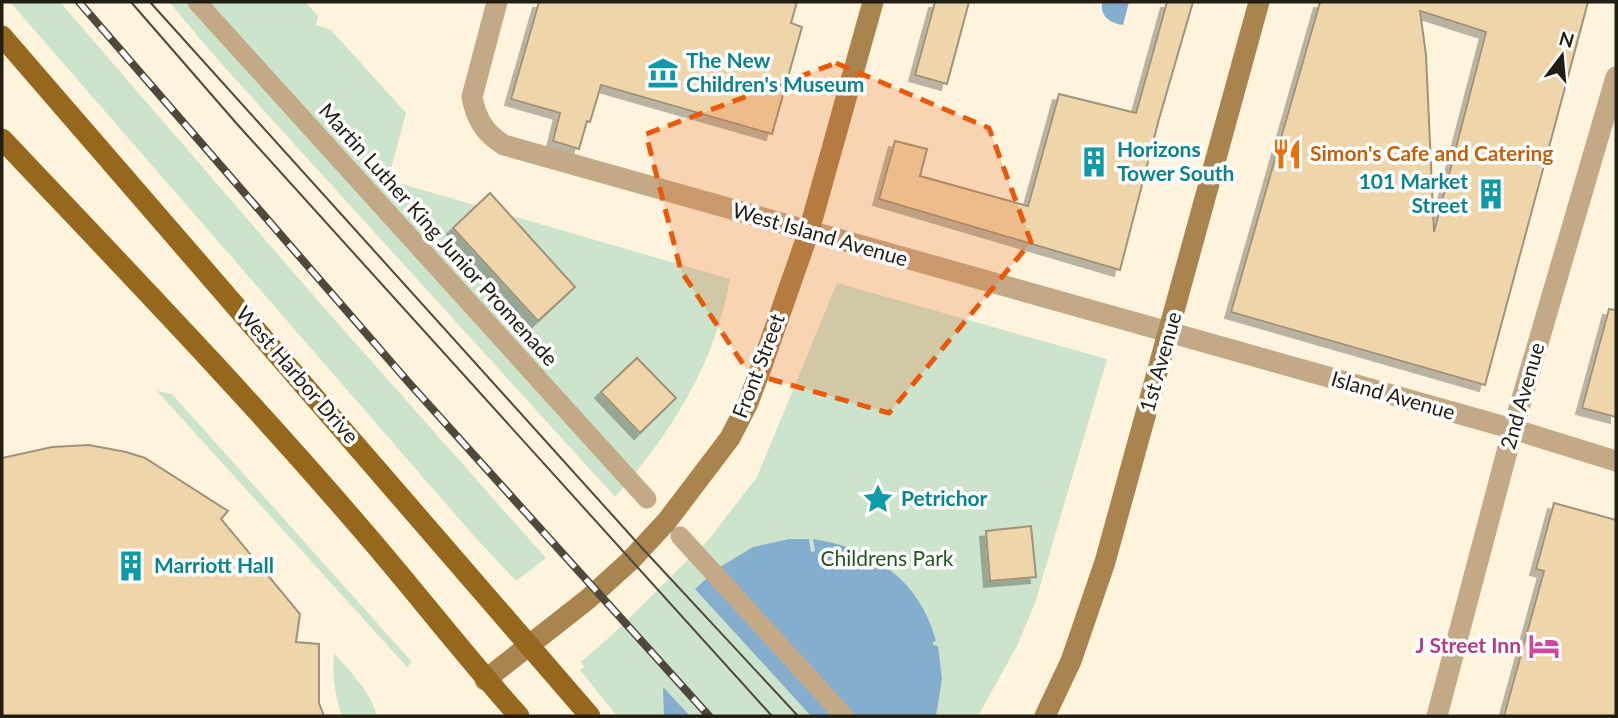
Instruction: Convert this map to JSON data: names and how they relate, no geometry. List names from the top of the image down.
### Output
{
  "streets": {
    "main road": ["1st Avenue", "Front Street", "West Harbor Drive"],
    "street": [
      "Martin Luther King Junior Promenade",
      "West Island Avenue",
      "Island Avenue",
      "2nd Avenue"
    ]
  },
  "crossings": [
    ["West Island Avenue", "1st Avenue"],
    ["West Island Avenue", "Front Street"],
    ["West Island Avenue", "Island Avenue"],
    ["1st Avenue", "Island Avenue"],
    ["Front Street", "West Harbor Drive"],
    ["Island Avenue", "2nd Avenue"]
  ],
  "parks": ["Childrens Park"],
  "places": {
    "museum": ["The New Children's Museum"],
    "restaurant": ["Simon's Cafe and Catering"],
    "building": ["Horizons Tower South", "101 Market Street", "Marriott Hall"],
    "place": ["Petrichor"],
    "hotel": ["J Street Inn"]
  },
  "north": "top"
}
